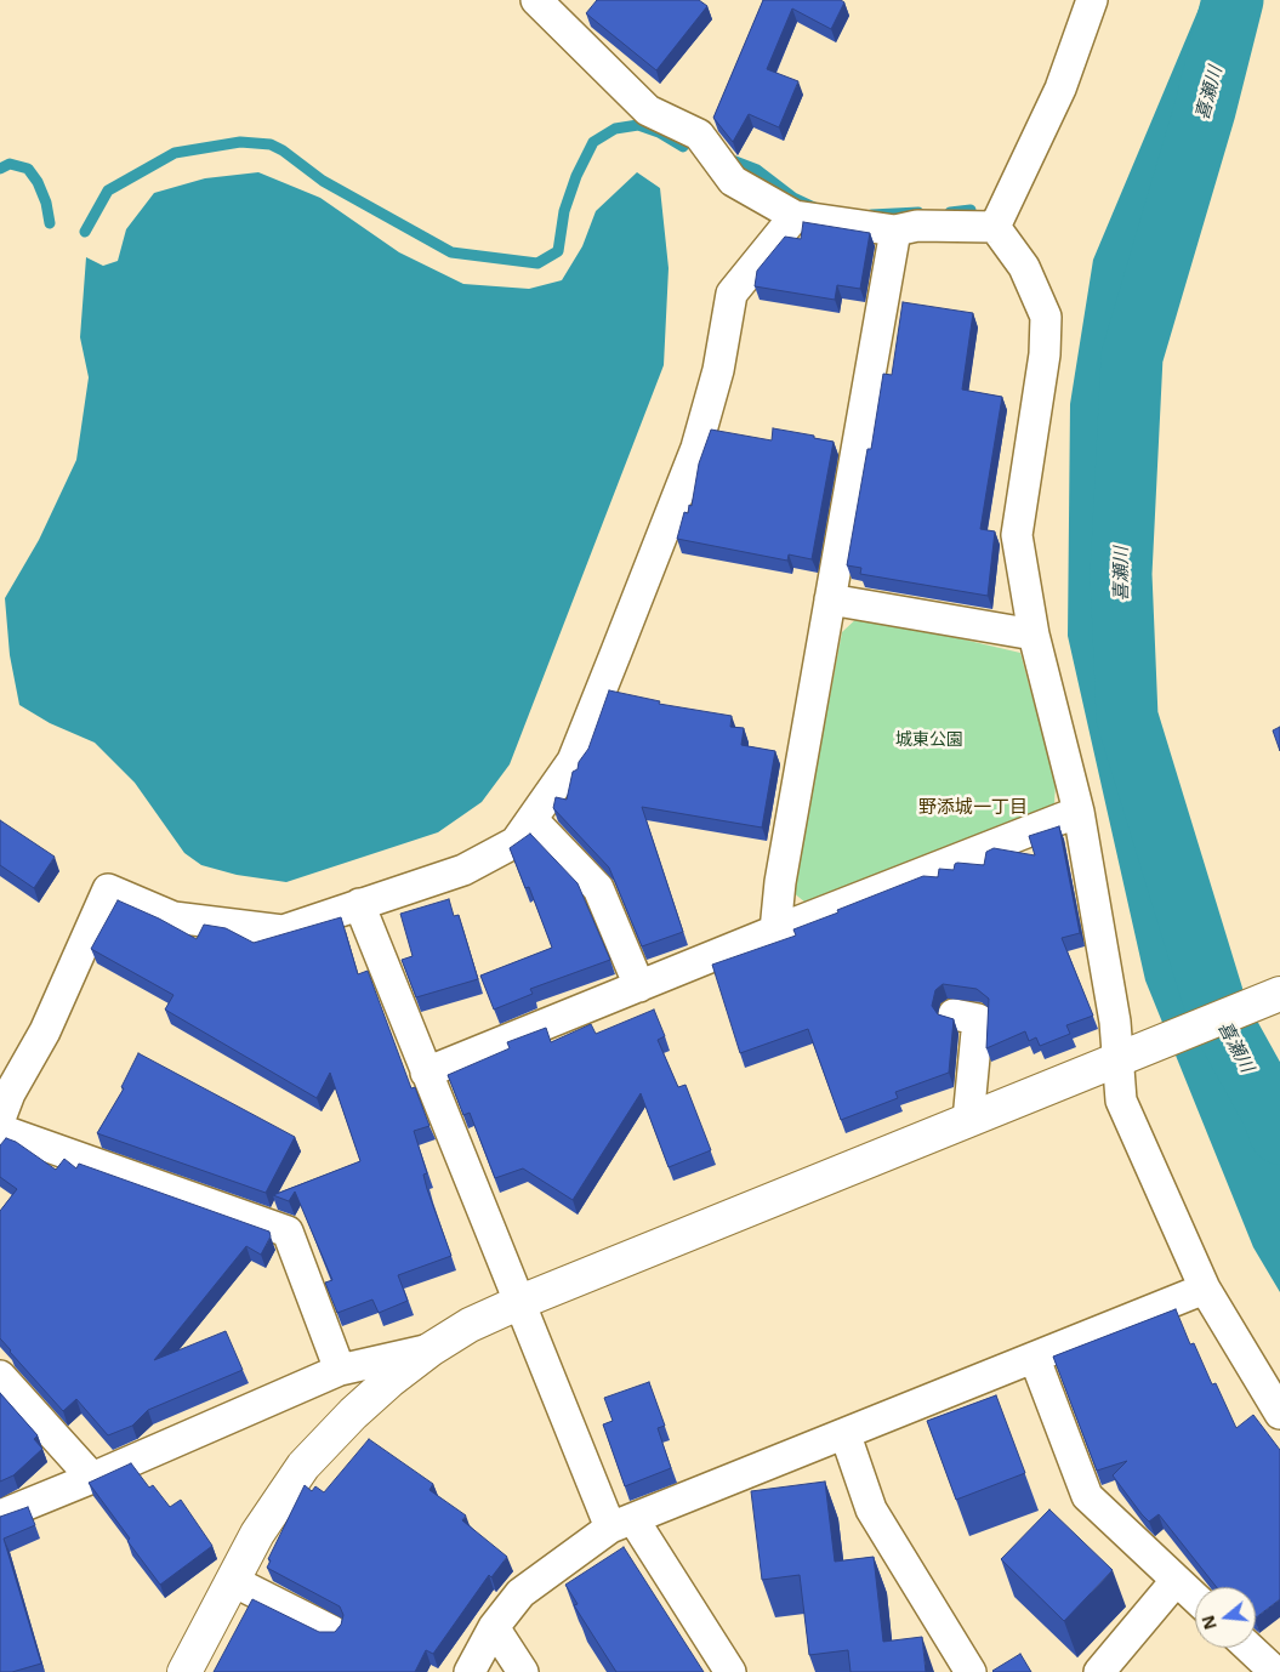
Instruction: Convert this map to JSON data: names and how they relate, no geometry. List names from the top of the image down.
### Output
{
  "districts": ["野添城一丁目"],
  "water": ["喜瀬川"],
  "parks": ["城東公園"],
  "north": "left"
}
